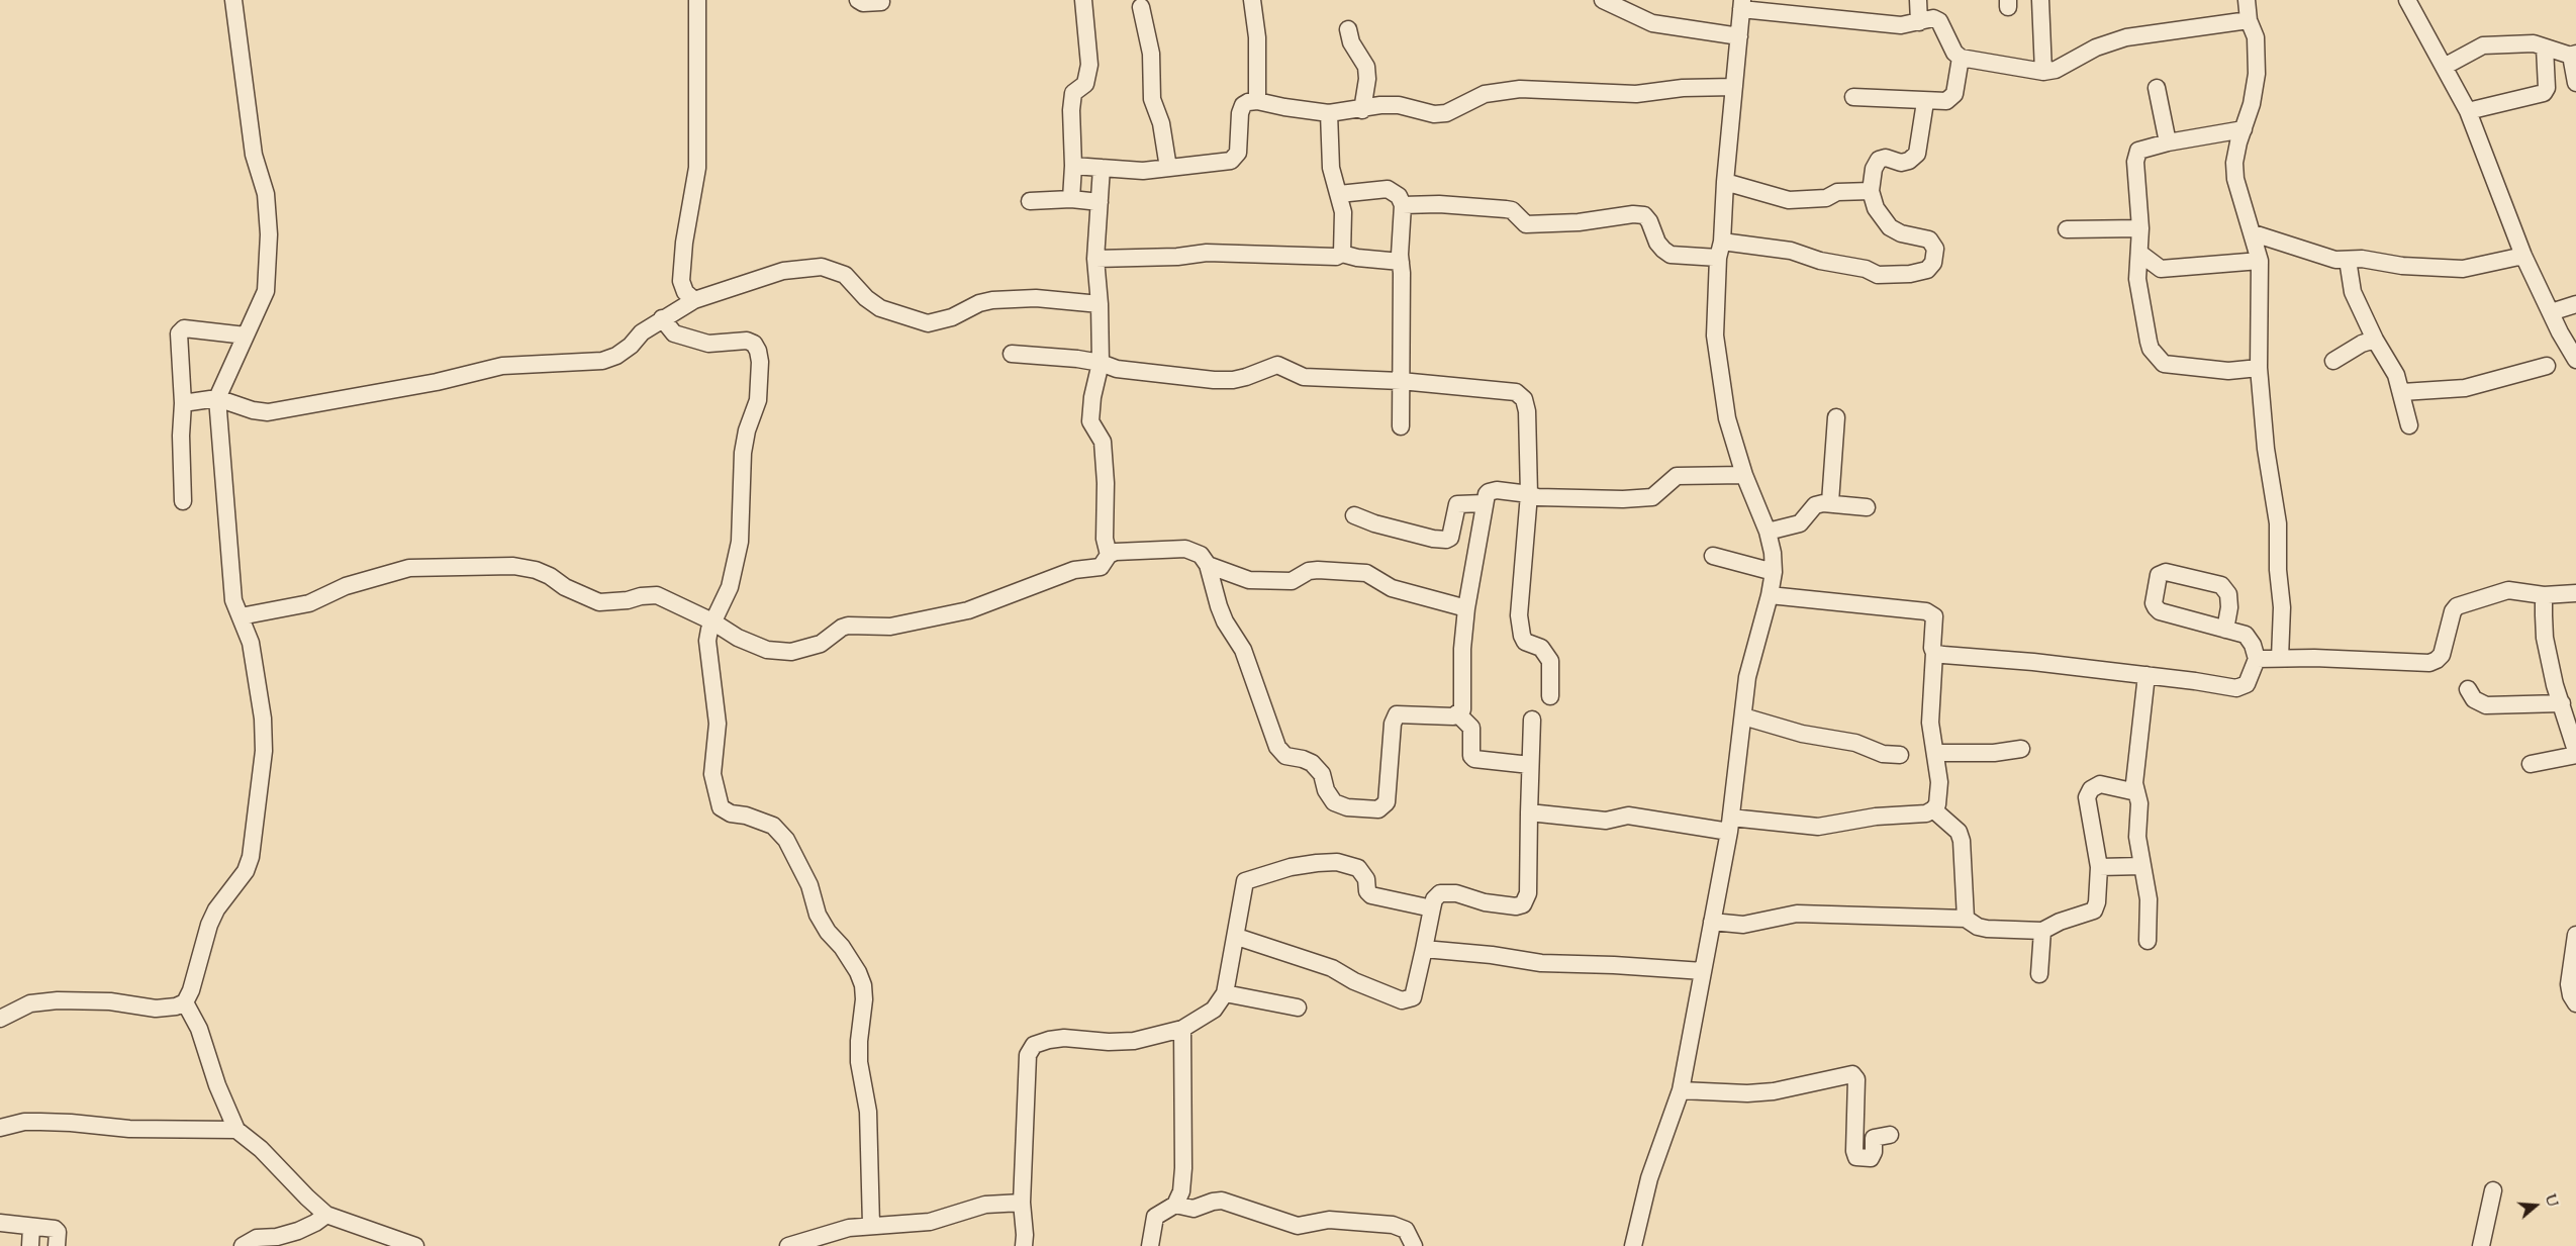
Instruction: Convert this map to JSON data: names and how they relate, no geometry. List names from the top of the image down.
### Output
{
  "north": "right"
}
